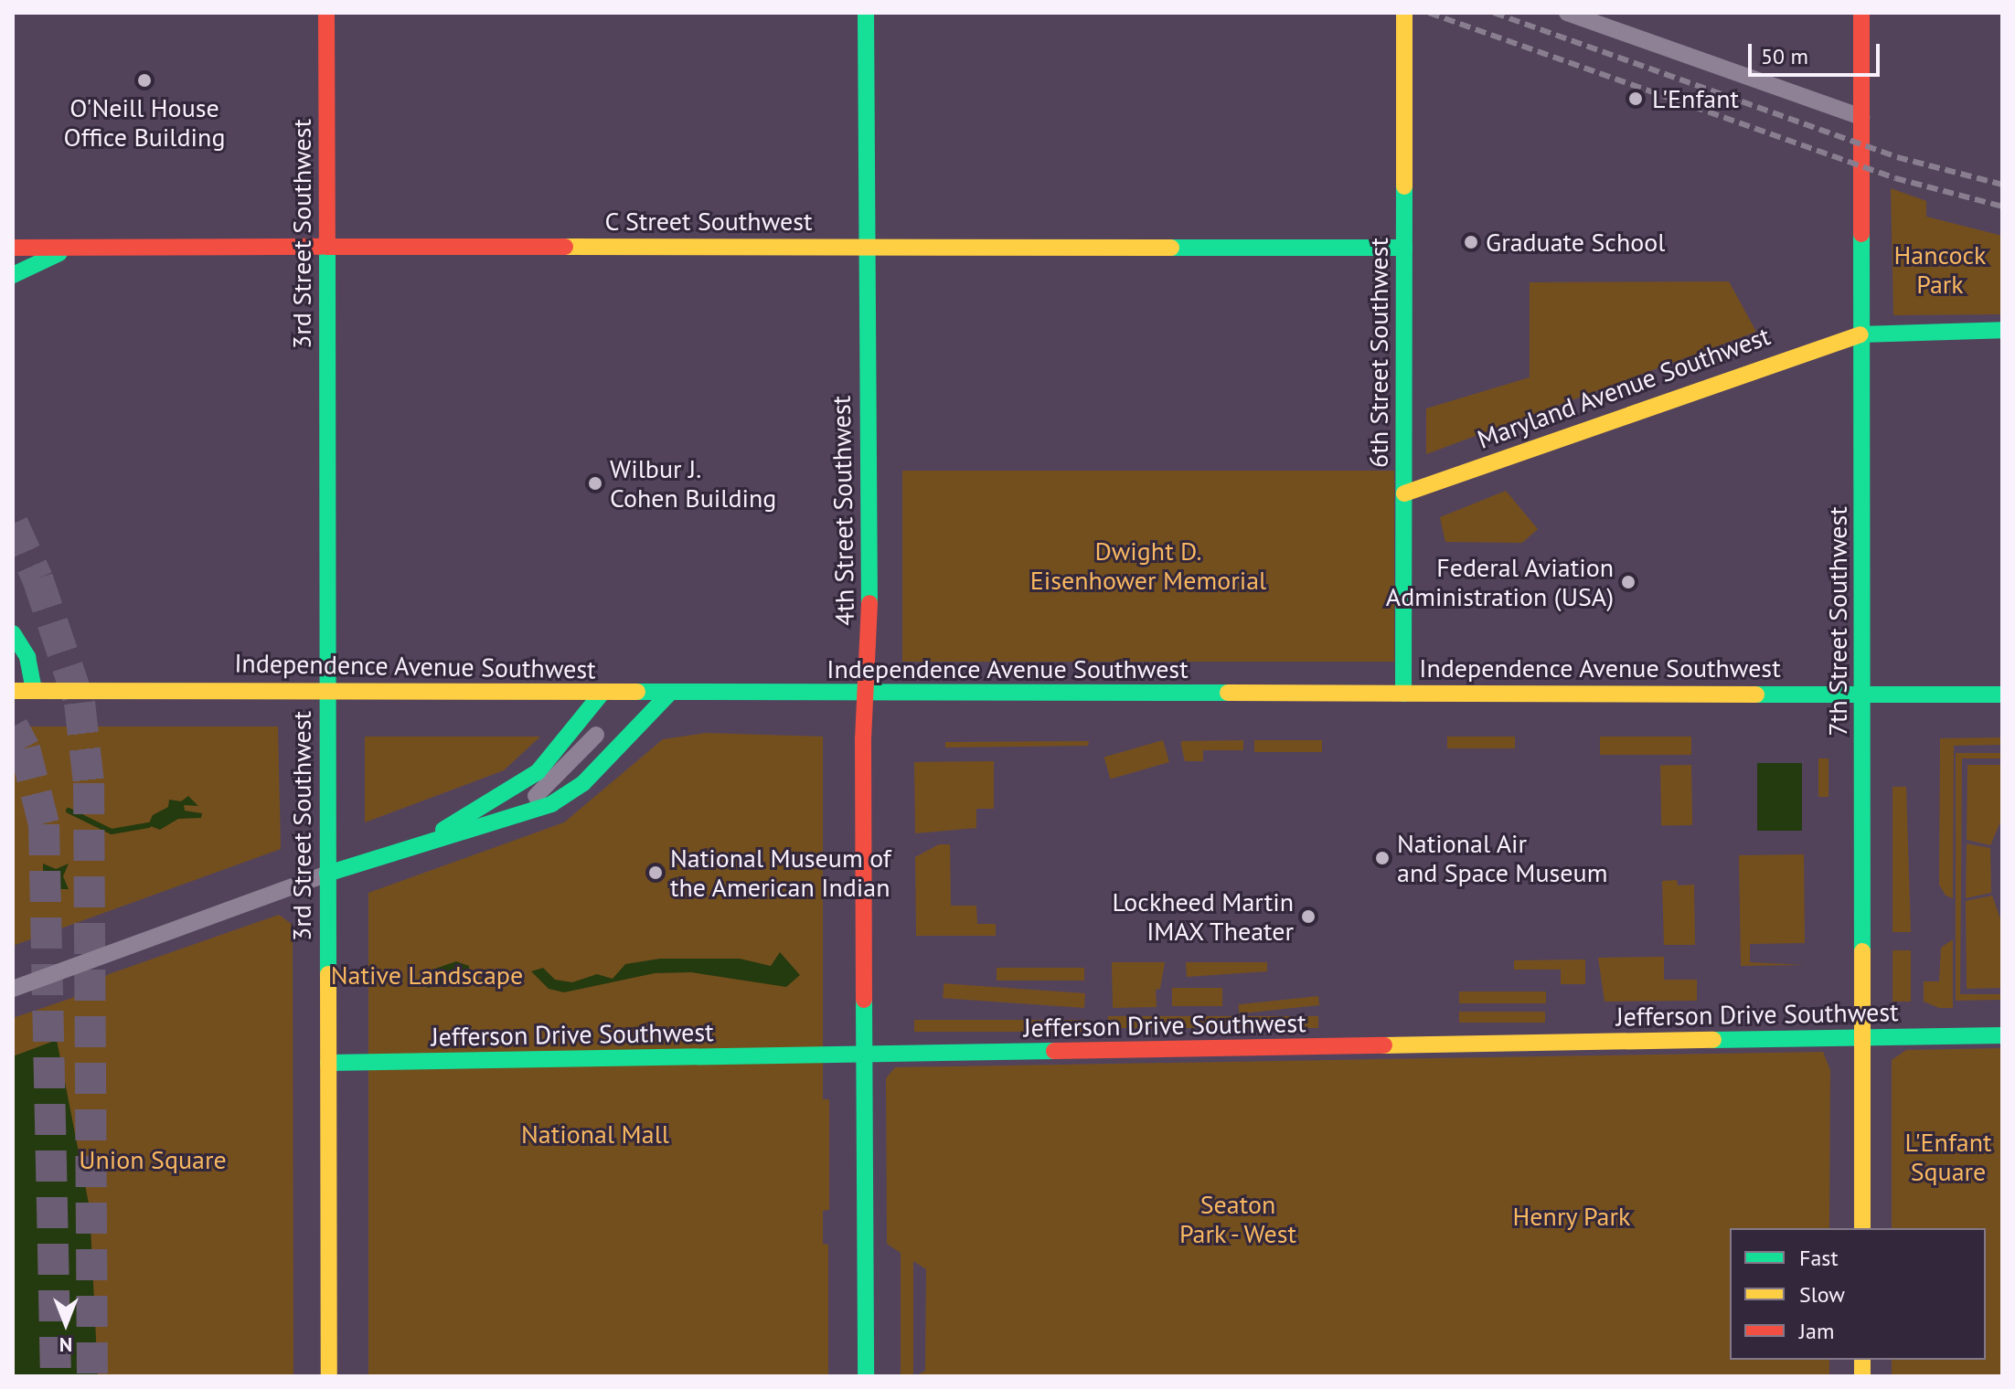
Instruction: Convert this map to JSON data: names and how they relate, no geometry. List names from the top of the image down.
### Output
{
  "streets": {
    "main road": [
      "C Street Southwest",
      "3rd Street Southwest",
      "6th Street Southwest",
      "Maryland Avenue Southwest",
      "4th Street Southwest",
      "7th Street Southwest",
      "Independence Avenue Southwest",
      "Jefferson Drive Southwest"
    ]
  },
  "crossings": [
    ["C Street Southwest", "3rd Street Southwest"],
    ["C Street Southwest", "6th Street Southwest"],
    ["C Street Southwest", "4th Street Southwest"],
    ["3rd Street Southwest", "Independence Avenue Southwest"],
    ["3rd Street Southwest", "Jefferson Drive Southwest"],
    ["6th Street Southwest", "Maryland Avenue Southwest"],
    ["6th Street Southwest", "Independence Avenue Southwest"],
    ["Maryland Avenue Southwest", "7th Street Southwest"],
    ["4th Street Southwest", "Independence Avenue Southwest"],
    ["4th Street Southwest", "Jefferson Drive Southwest"],
    ["7th Street Southwest", "Independence Avenue Southwest"],
    ["7th Street Southwest", "Jefferson Drive Southwest"]
  ],
  "parks": [
    "Hancock Park",
    "Dwight D. Eisenhower Memorial",
    "Native Landscape",
    "National Mall",
    "L'Enfant Square",
    "Union Square",
    "Seaton Park - West",
    "Henry Park"
  ],
  "places": [
    "O'Neill House Office Building",
    "L'Enfant",
    "Graduate School",
    "Wilbur J. Cohen Building",
    "Federal Aviation Administration (USA)",
    "National Air and Space Museum",
    "National Museum of the American Indian",
    "Lockheed Martin IMAX Theater"
  ],
  "legend": ["Fast", "Slow", "Jam"],
  "scale_bar": "50 m",
  "north": "bottom"
}
